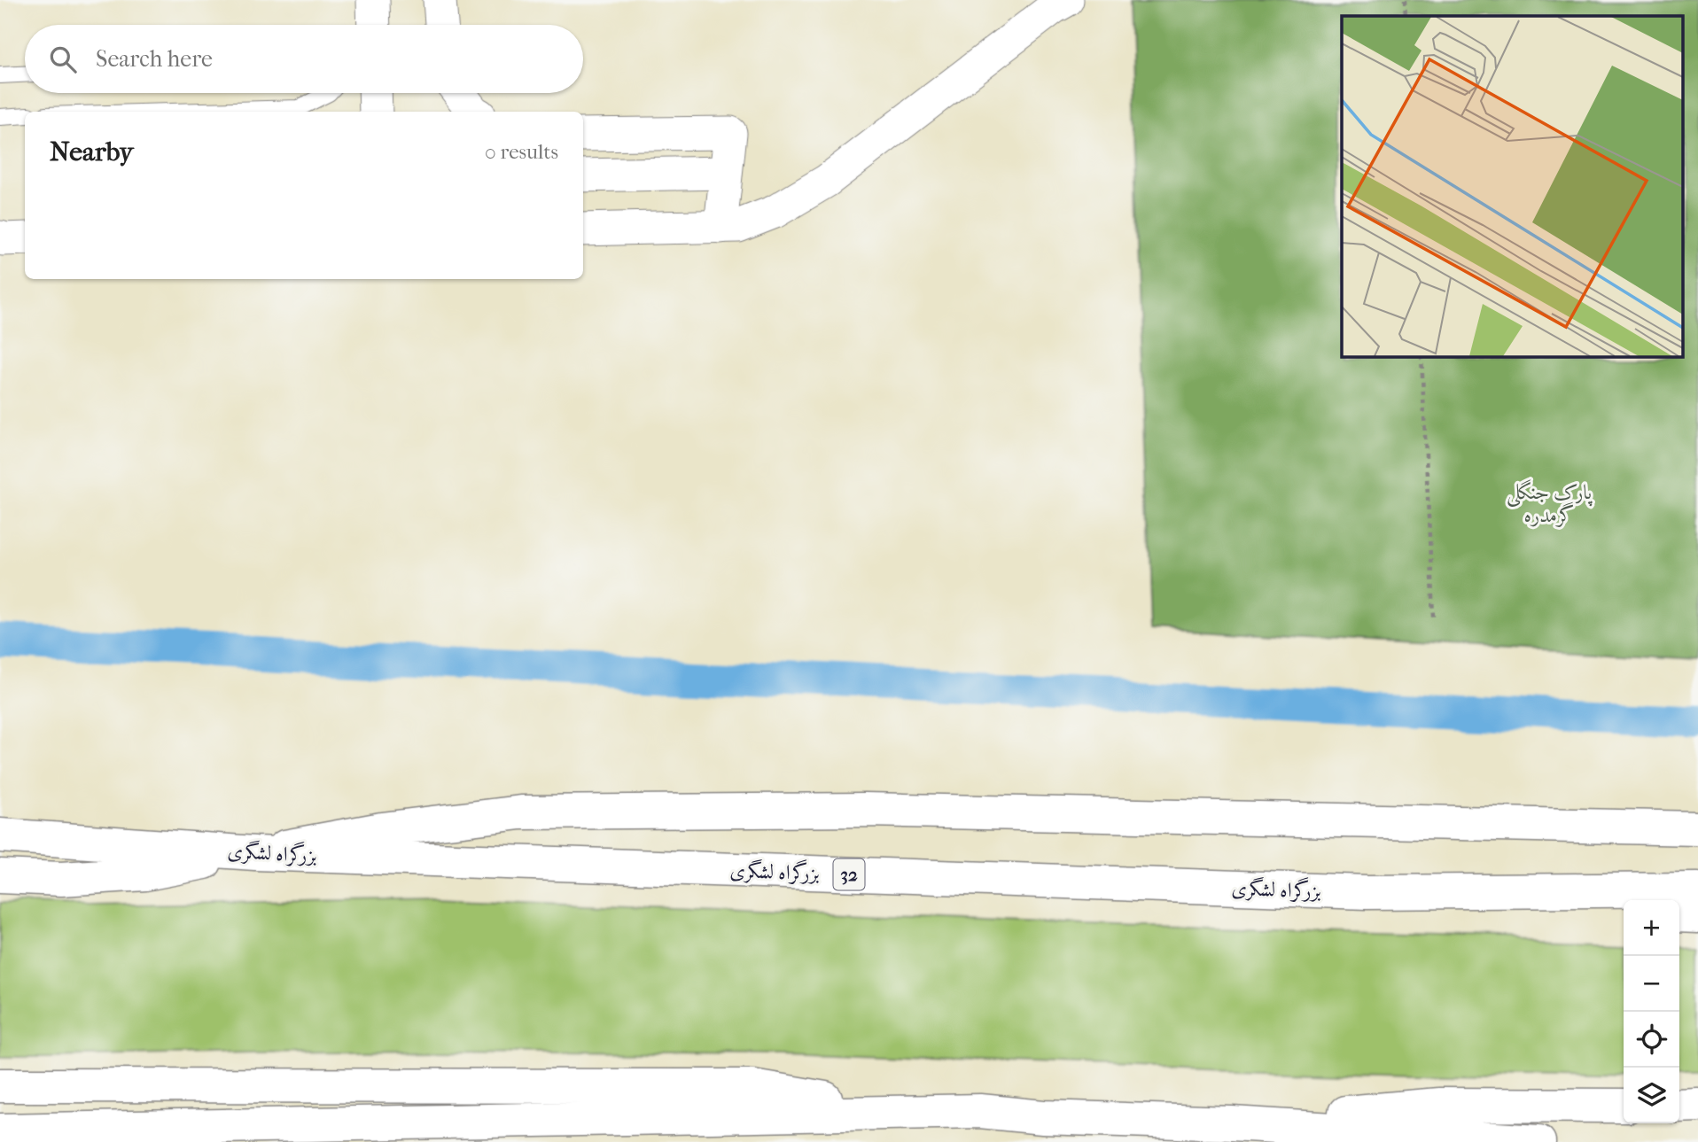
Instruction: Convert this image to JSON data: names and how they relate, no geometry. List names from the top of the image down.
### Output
{
  "streets": {
    "main road": ["بزرگراه لشگری", "32"]
  },
  "parks": ["پارک جنگلی گرمدره"],
  "page": {
    "search": "Search here",
    "heading": ["Nearby", "0 results"],
    "map_buttons": ["+", "−"]
  }
}
